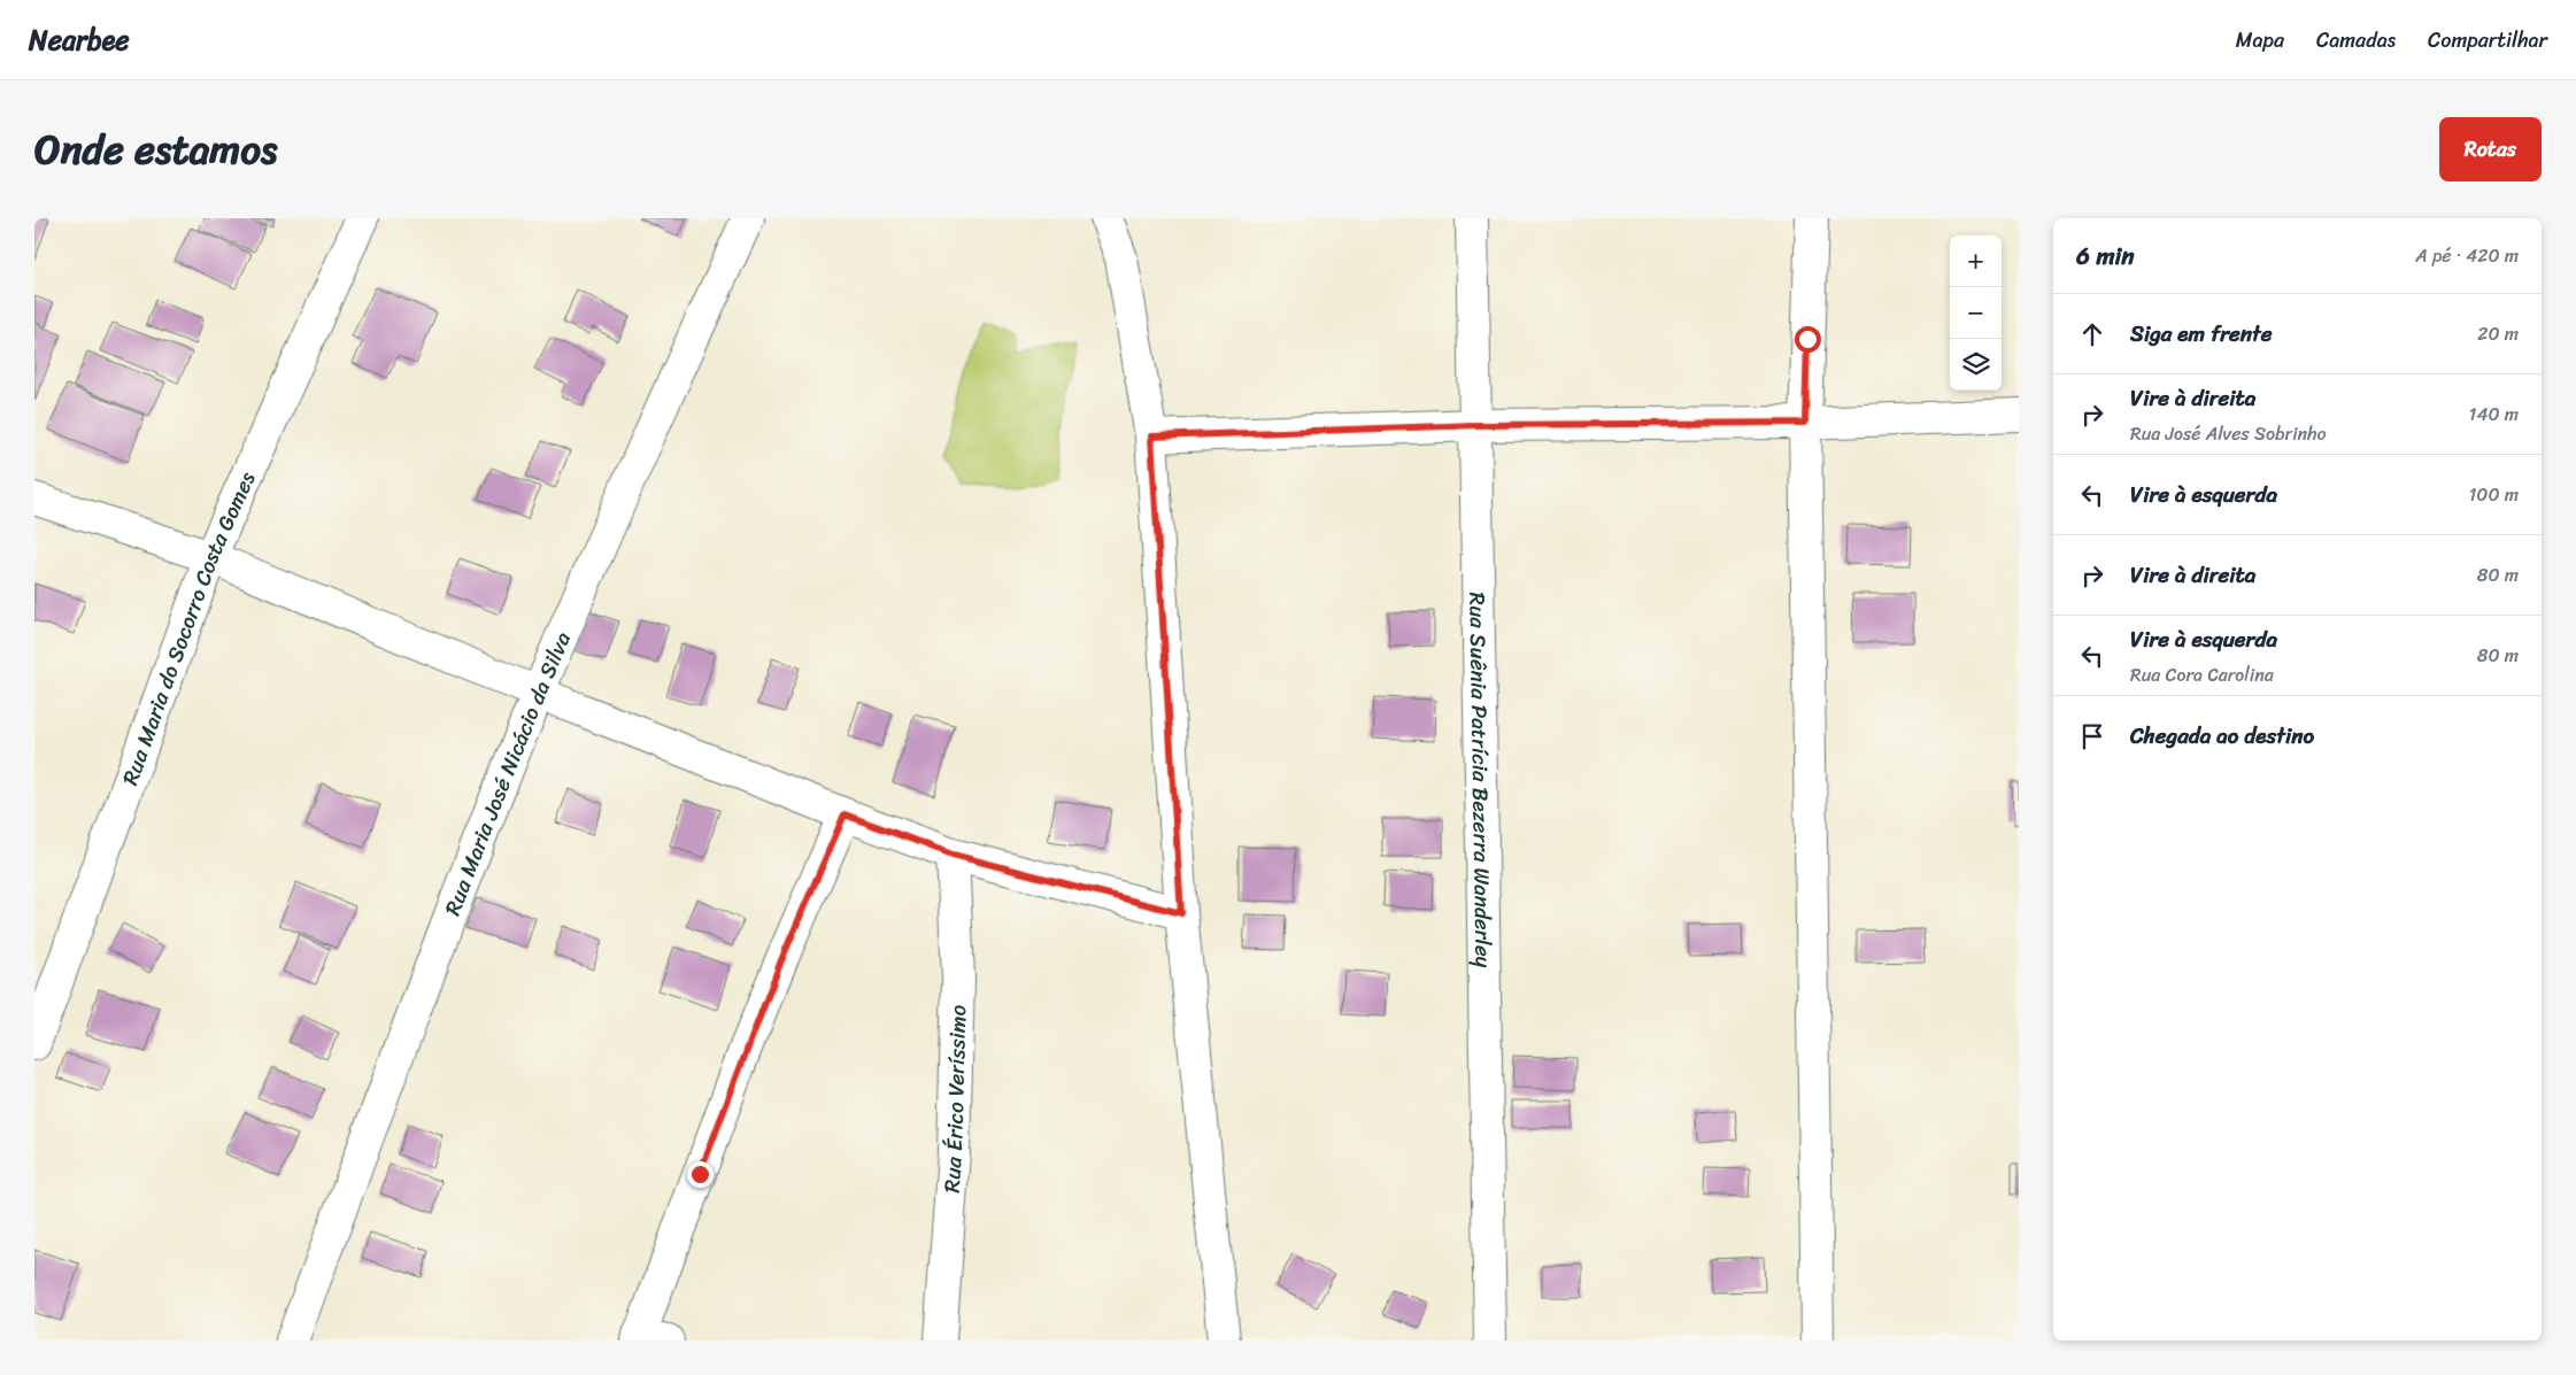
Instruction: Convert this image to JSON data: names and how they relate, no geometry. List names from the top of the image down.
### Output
{
  "streets": {
    "street": [
      "Rua Maria do Socorro Costa Gomes",
      "Rua Maria José Nicácio da Silva",
      "Rua Suênia Patrícia Bezerra Wanderley",
      "Rua Érico Veríssimo"
    ]
  },
  "page": {
    "header": "Nearbee",
    "nav": ["Mapa", "Camadas", "Compartilhar"],
    "title": "Onde estamos",
    "buttons": "Rotas",
    "heading": ["6 min", "A pé · 420 m"],
    "map_buttons": ["+", "−"],
    "list": [
      ["Siga em frente", "20 m"],
      ["Vire à direita", "Rua José Alves Sobrinho", "140 m"],
      ["Vire à esquerda", "100 m"],
      ["Vire à direita", "80 m"],
      ["Vire à esquerda", "Rua Cora Carolina", "80 m"],
      "Chegada ao destino"
    ]
  }
}
